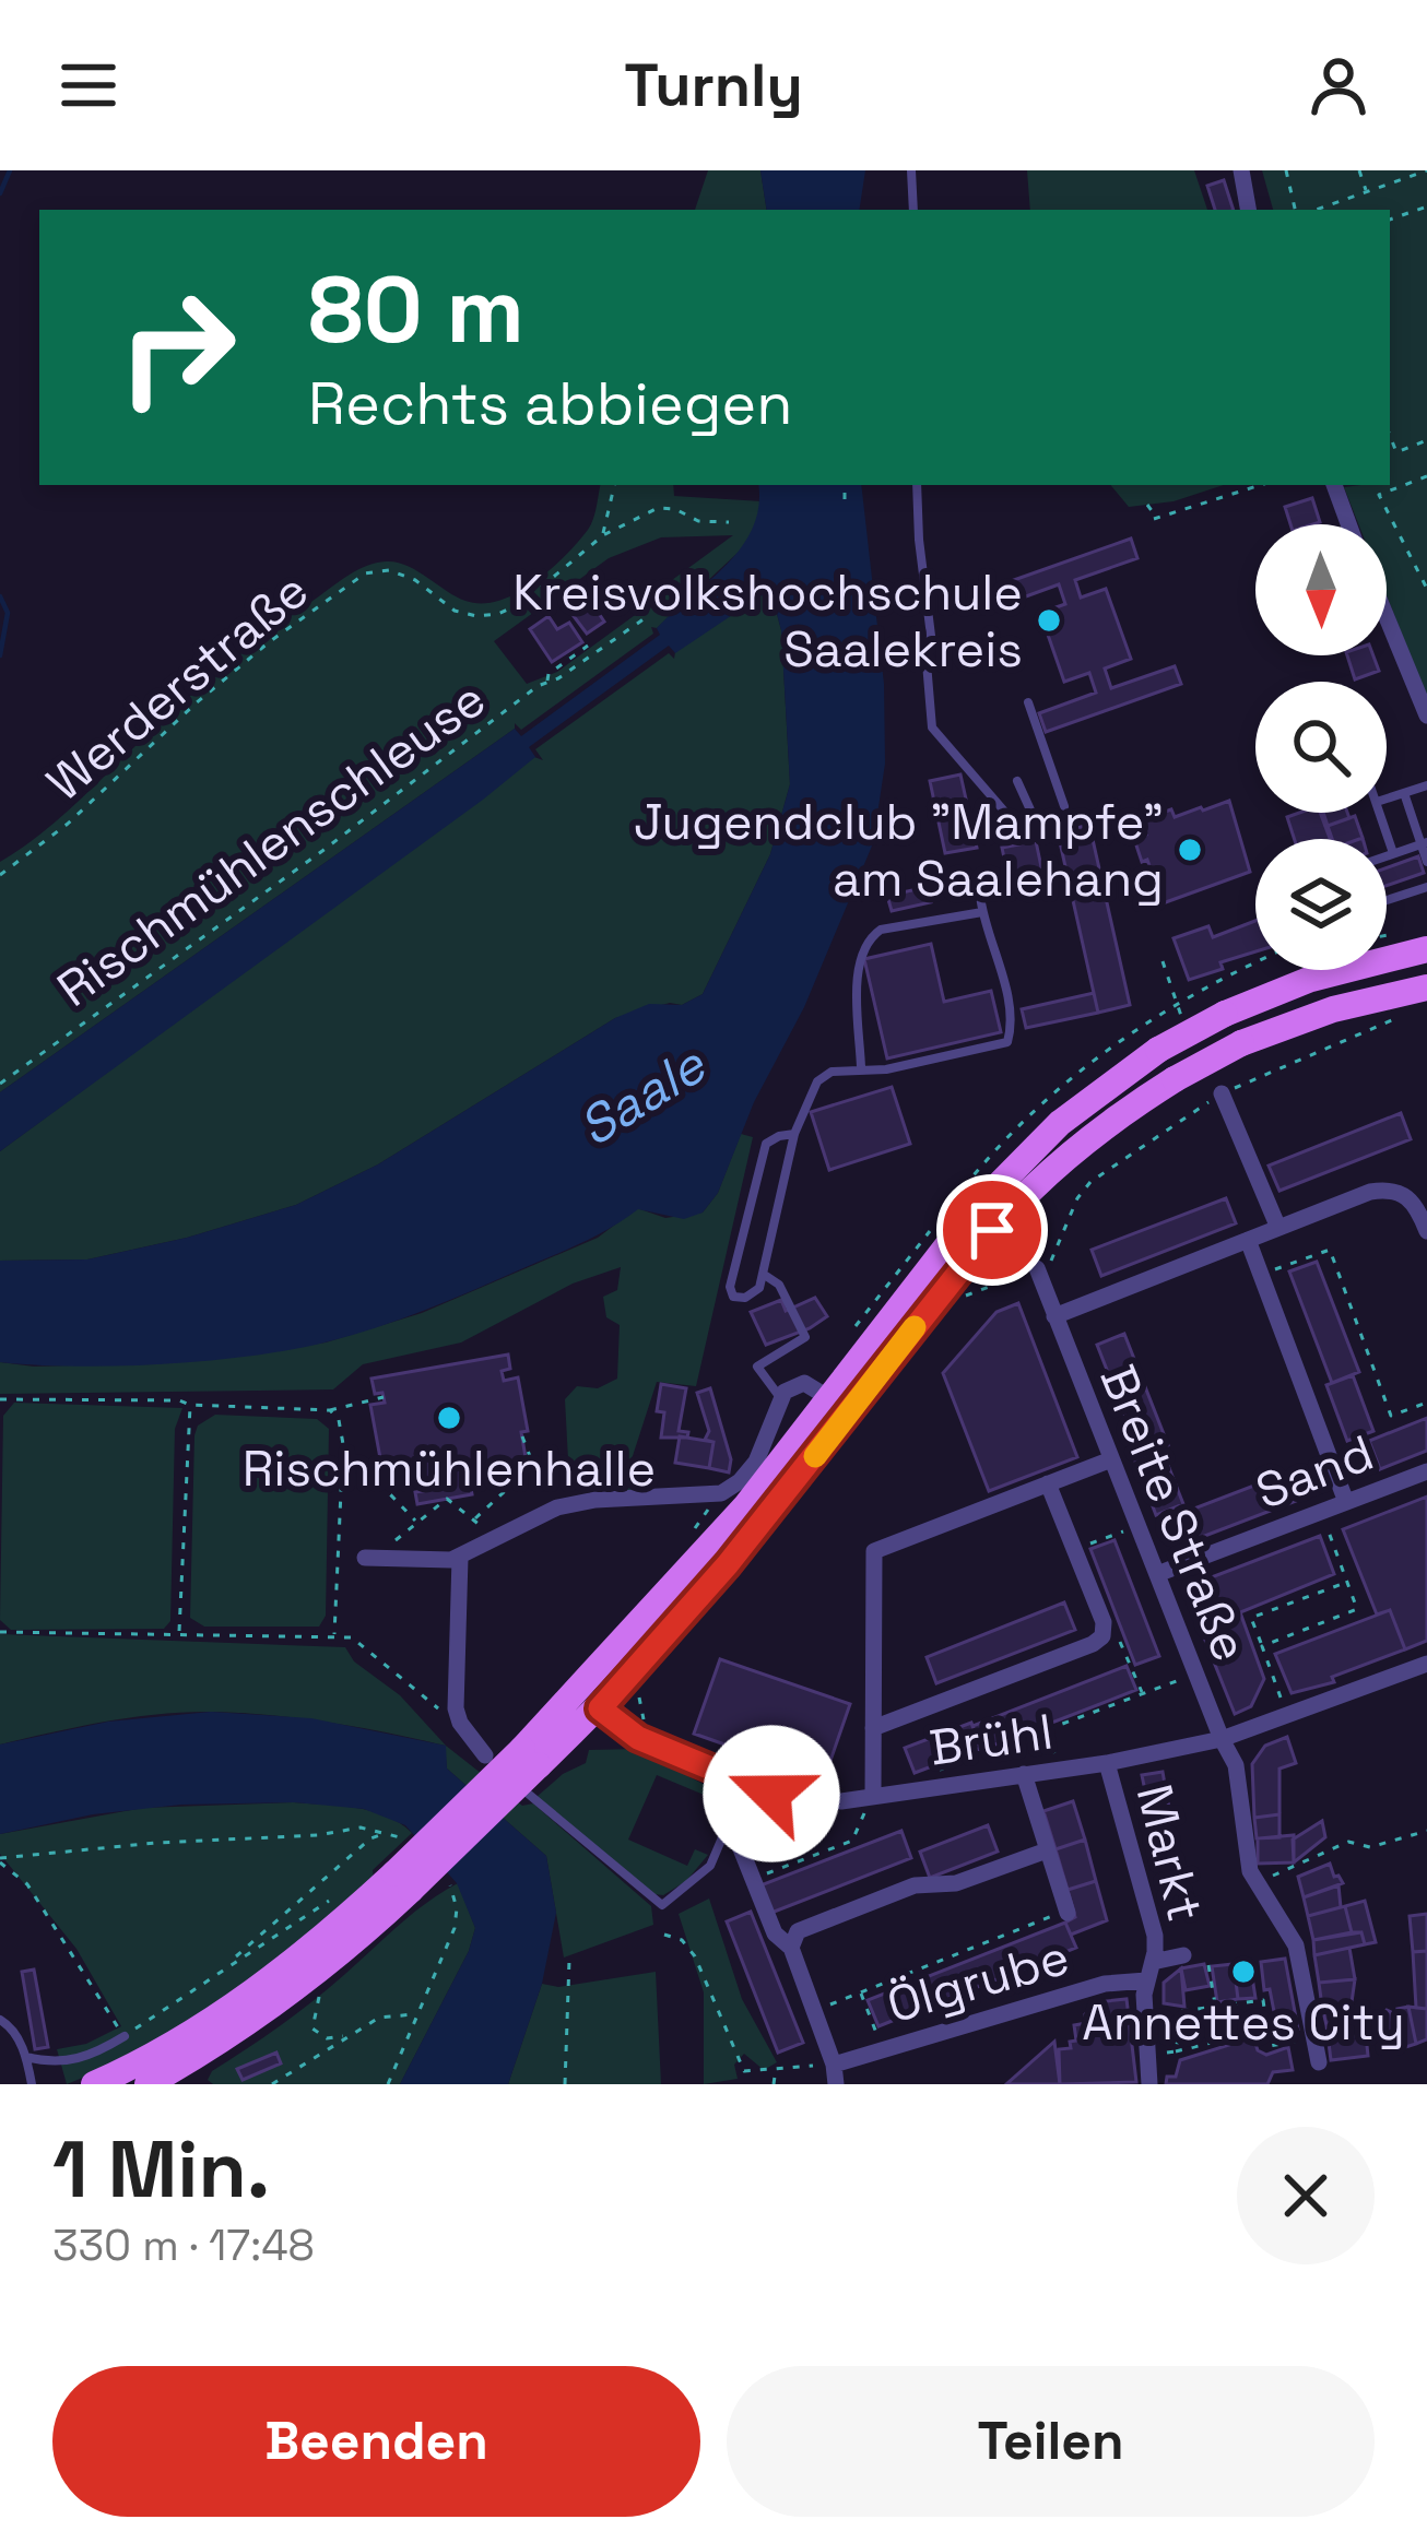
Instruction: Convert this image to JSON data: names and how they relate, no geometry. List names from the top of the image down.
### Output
{
  "streets": {
    "street": [
      "Sand",
      "Breite Straße",
      "Brühl",
      "Markt",
      "Ölgrube"
    ],
    "path": ["Werderstraße", "Rischmühlenschleuse"]
  },
  "crossings": [
    ["Sand", "Breite Straße"],
    ["Breite Straße", "Brühl"],
    ["Breite Straße", "Markt"],
    ["Brühl", "Markt"],
    ["Markt", "Ölgrube"]
  ],
  "water": ["Saale"],
  "places": [
    "Kreisvolkshochschule Saalekreis",
    "Jugendclub \"Mampfe\" am Saalehang",
    "Rischmühlenhalle",
    "Annettes City"
  ],
  "north": "bottom",
  "page": {
    "header": "Turnly",
    "turn": ["80 m", "Rechts abbiegen"],
    "heading": ["1 Min.", "330 m · 17:48"],
    "buttons": ["Beenden", "Teilen"]
  }
}
